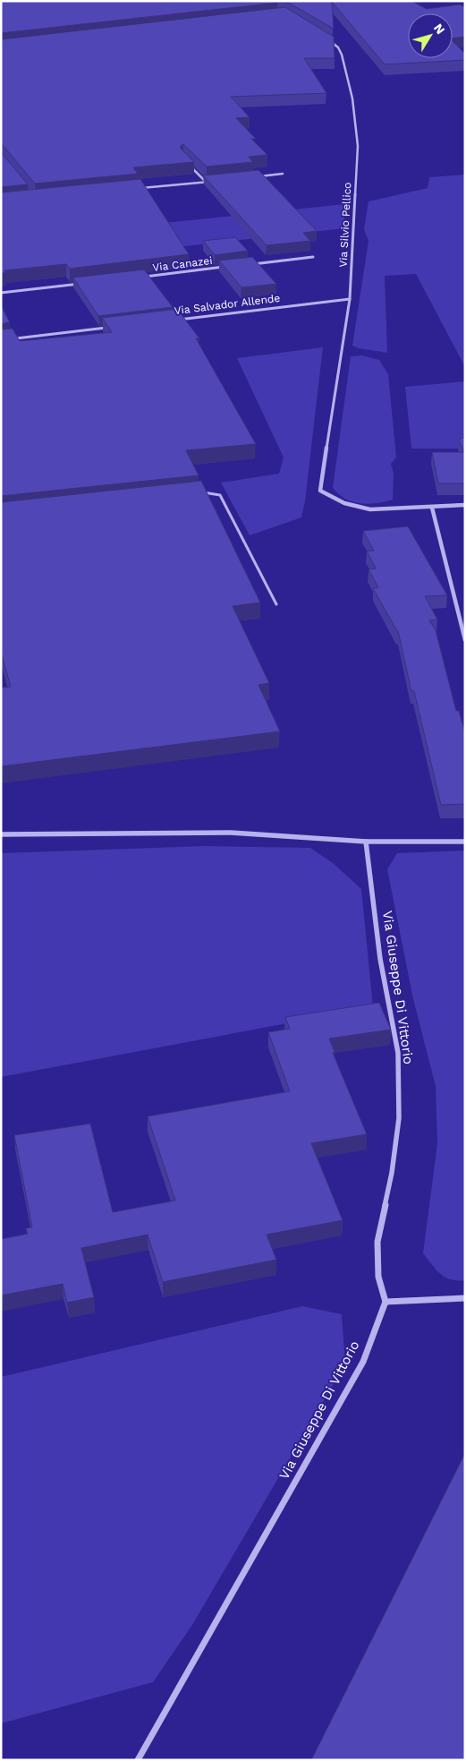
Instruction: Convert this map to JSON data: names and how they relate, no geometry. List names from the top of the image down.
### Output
{
  "streets": {
    "street": [
      "Via Silvio Pellico",
      "Via Canazei",
      "Via Salvador Allende",
      "Via Giuseppe Di Vittorio"
    ]
  },
  "crossings": [
    ["Via Silvio Pellico", "Via Salvador Allende"]
  ],
  "north": "top right"
}
